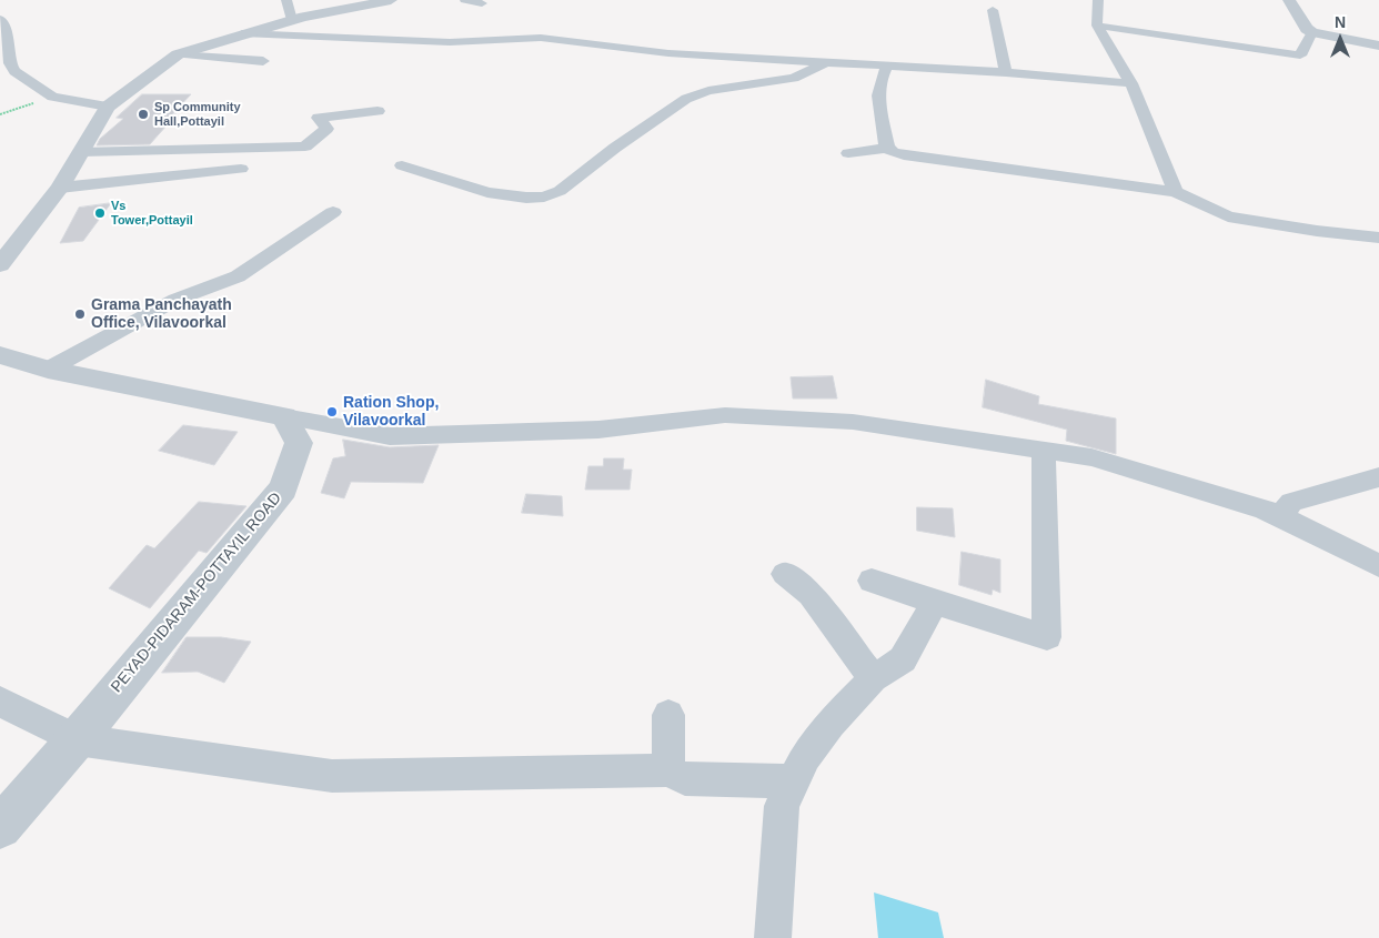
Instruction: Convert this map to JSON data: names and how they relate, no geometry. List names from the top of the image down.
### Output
{
  "streets": {
    "street": ["PEYAD-PIDARAM-POTTAYIL ROAD"]
  },
  "places": [
    "Sp Community Hall,Pottayil",
    "Vs Tower,Pottayil",
    "Grama Panchayath Office, Vilavoorkal",
    "Ration Shop, Vilavoorkal"
  ],
  "north": "top"
}
